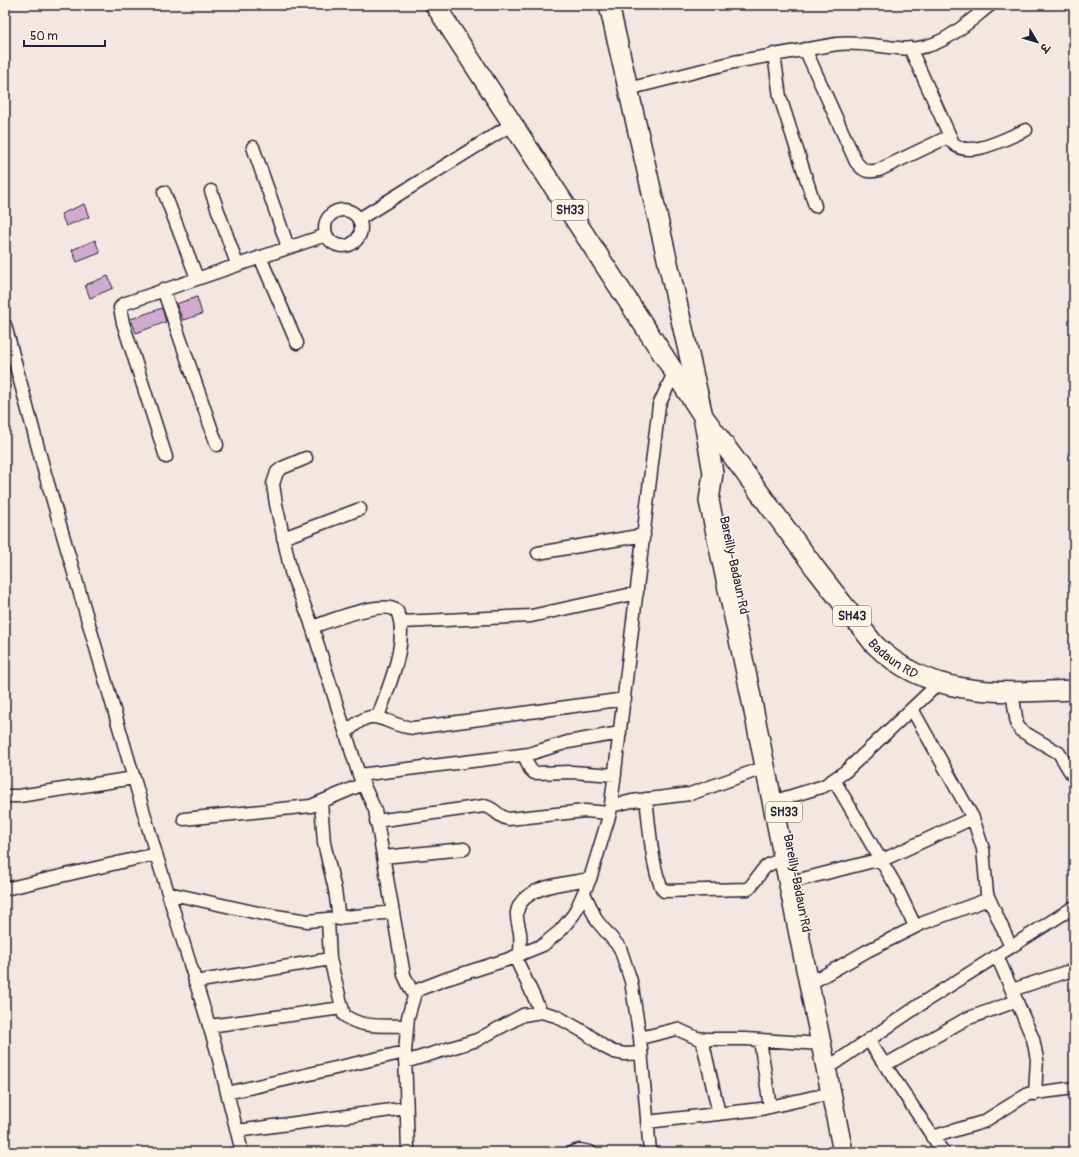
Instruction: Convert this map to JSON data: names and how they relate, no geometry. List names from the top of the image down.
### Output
{
  "streets": {
    "main road": [
      "SH33",
      "Bareilly-Badaun Rd",
      "SH43",
      "Badaun RD"
    ]
  },
  "crossings": [
    ["SH33", "Bareilly-Badaun Rd"],
    ["SH33", "Badaun RD"]
  ],
  "scale_bar": "50 m",
  "north": "bottom right"
}
